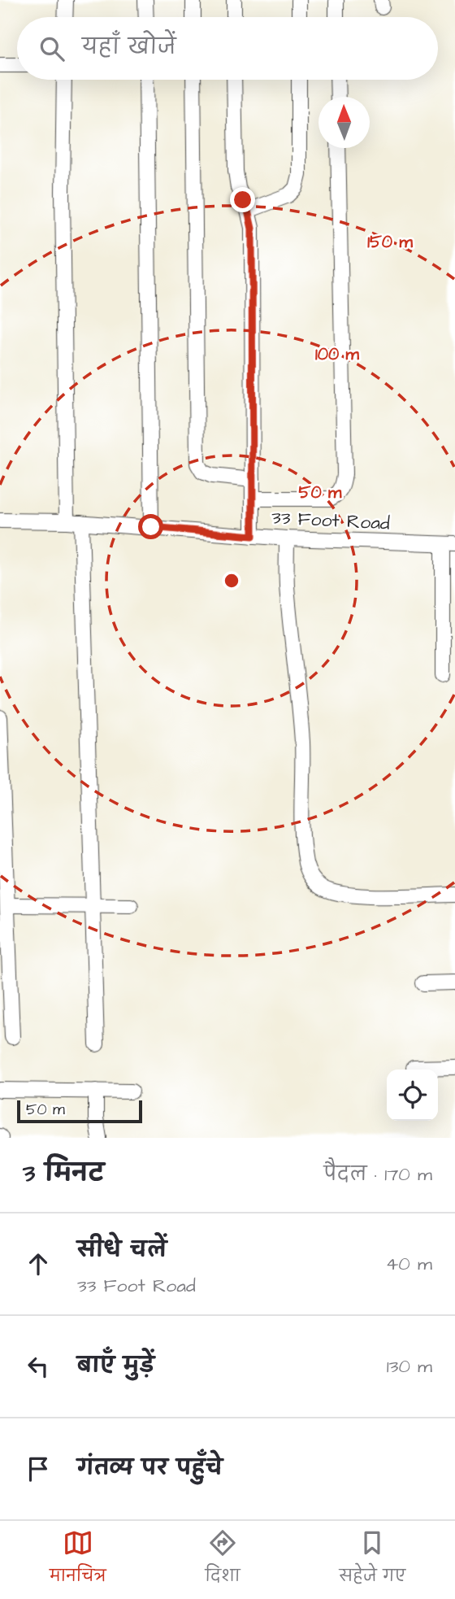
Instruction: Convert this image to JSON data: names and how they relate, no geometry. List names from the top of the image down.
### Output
{
  "streets": {
    "street": ["33 Foot Road"]
  },
  "scale_bar": "50 m",
  "north": "top",
  "page": {
    "search": "यहाँ खोजें",
    "scale": "50 m",
    "heading": ["3 मिनट", "पैदल · 170 m"],
    "list": [
      ["सीधे चलें", "33 Foot Road", "40 m"],
      ["बाएँ मुड़ें", "130 m"],
      "गंतव्य पर पहुँचे"
    ],
    "nav": ["मानचित्र", "दिशा", "सहेजे गए"]
  },
  "rings": ["150 m", "100 m", "50 m"]
}
